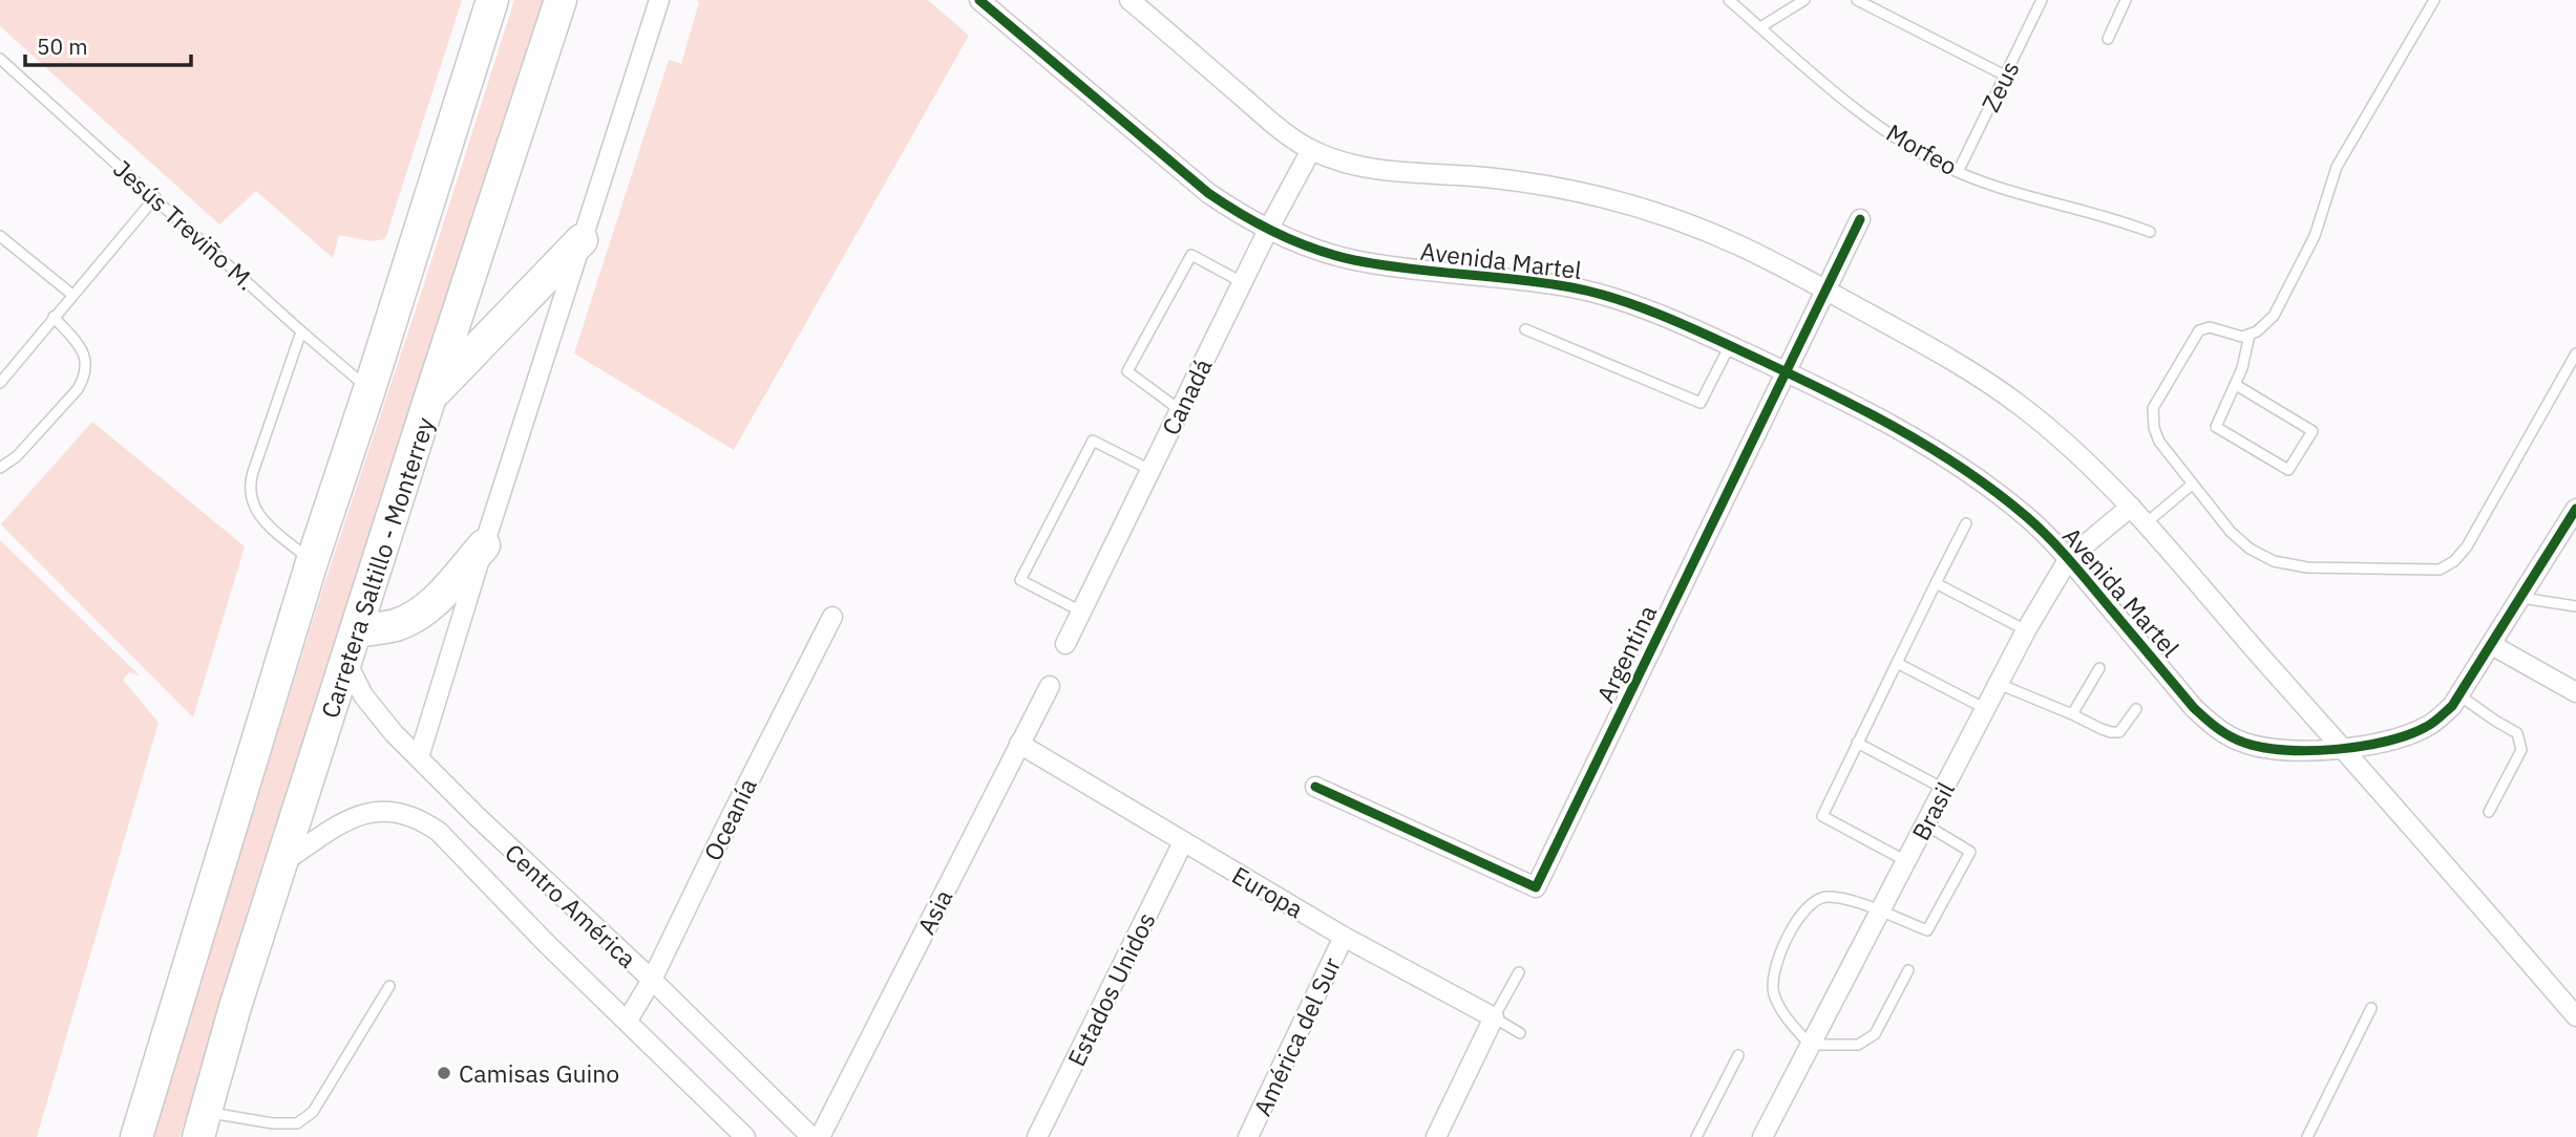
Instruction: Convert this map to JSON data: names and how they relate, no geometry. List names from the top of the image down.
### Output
{
  "streets": {
    "main road": ["Carretera Saltillo - Monterrey"],
    "street": [
      "Avenida Martel",
      "Canadá",
      "Argentina",
      "Brasil",
      "Oceanía",
      "Europa",
      "Centro América",
      "Asia",
      "Estados Unidos",
      "América del Sur"
    ],
    "lane": ["Zeus", "Morfeo", "Jesús Treviño M."]
  },
  "crossings": [
    ["Zeus", "Morfeo"],
    ["Avenida Martel", "Canadá"],
    ["Avenida Martel", "Argentina"],
    ["Avenida Martel", "Brasil"],
    ["Carretera Saltillo - Monterrey", "Centro América"],
    ["Oceanía", "Centro América"],
    ["Europa", "Asia"],
    ["Europa", "Estados Unidos"],
    ["Europa", "América del Sur"]
  ],
  "places": ["Camisas Guino"],
  "scale_bar": "50 m"
}
